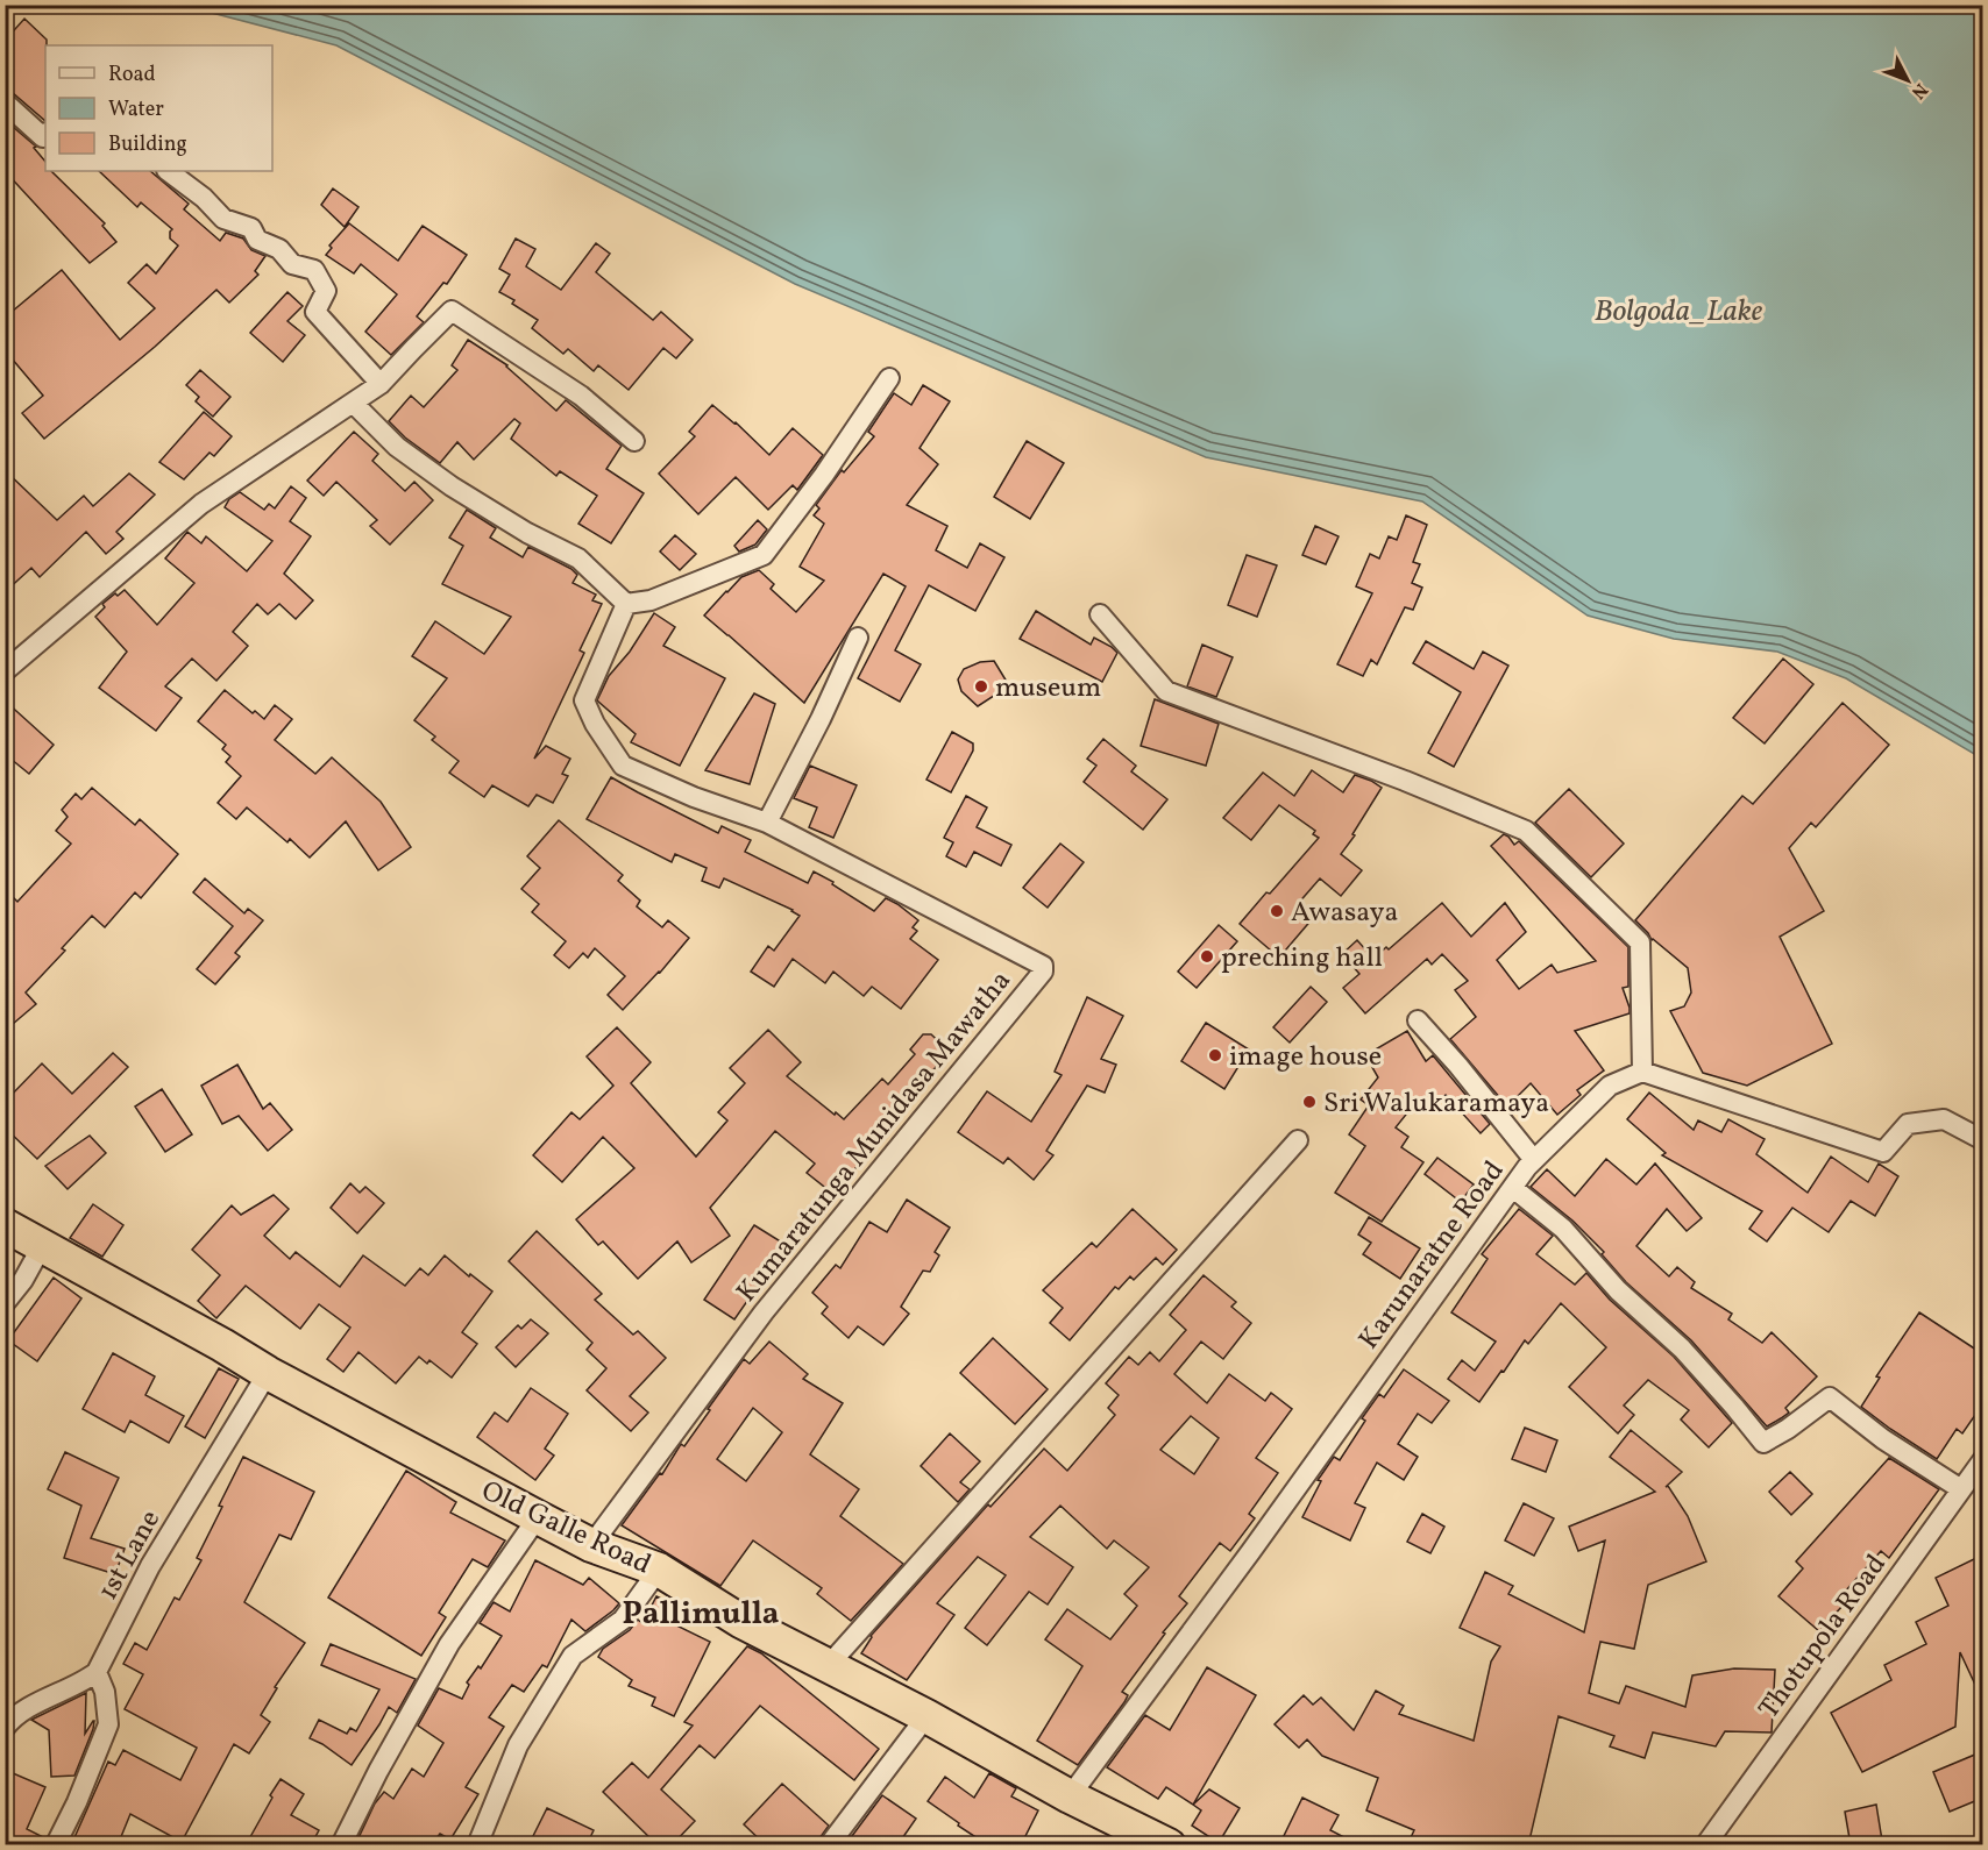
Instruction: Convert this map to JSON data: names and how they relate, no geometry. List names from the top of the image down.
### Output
{
  "streets": {
    "highway": ["Old Galle Road"],
    "street": [
      "Kumaratunga Munidasa Mawatha",
      "Karunaratne Road",
      "1st Lane",
      "Thotupola Road"
    ]
  },
  "crossings": [
    ["Kumaratunga Munidasa Mawatha", "Old Galle Road"],
    ["Karunaratne Road", "Old Galle Road"],
    ["Old Galle Road", "1st Lane"]
  ],
  "districts": ["Pallimulla"],
  "water": ["Bolgoda_Lake"],
  "places": [
    "museum",
    "Awasaya",
    "preching hall",
    "image house",
    "Sri Walukaramaya"
  ],
  "legend": ["Road", "Water", "Building"],
  "north": "bottom right"
}
